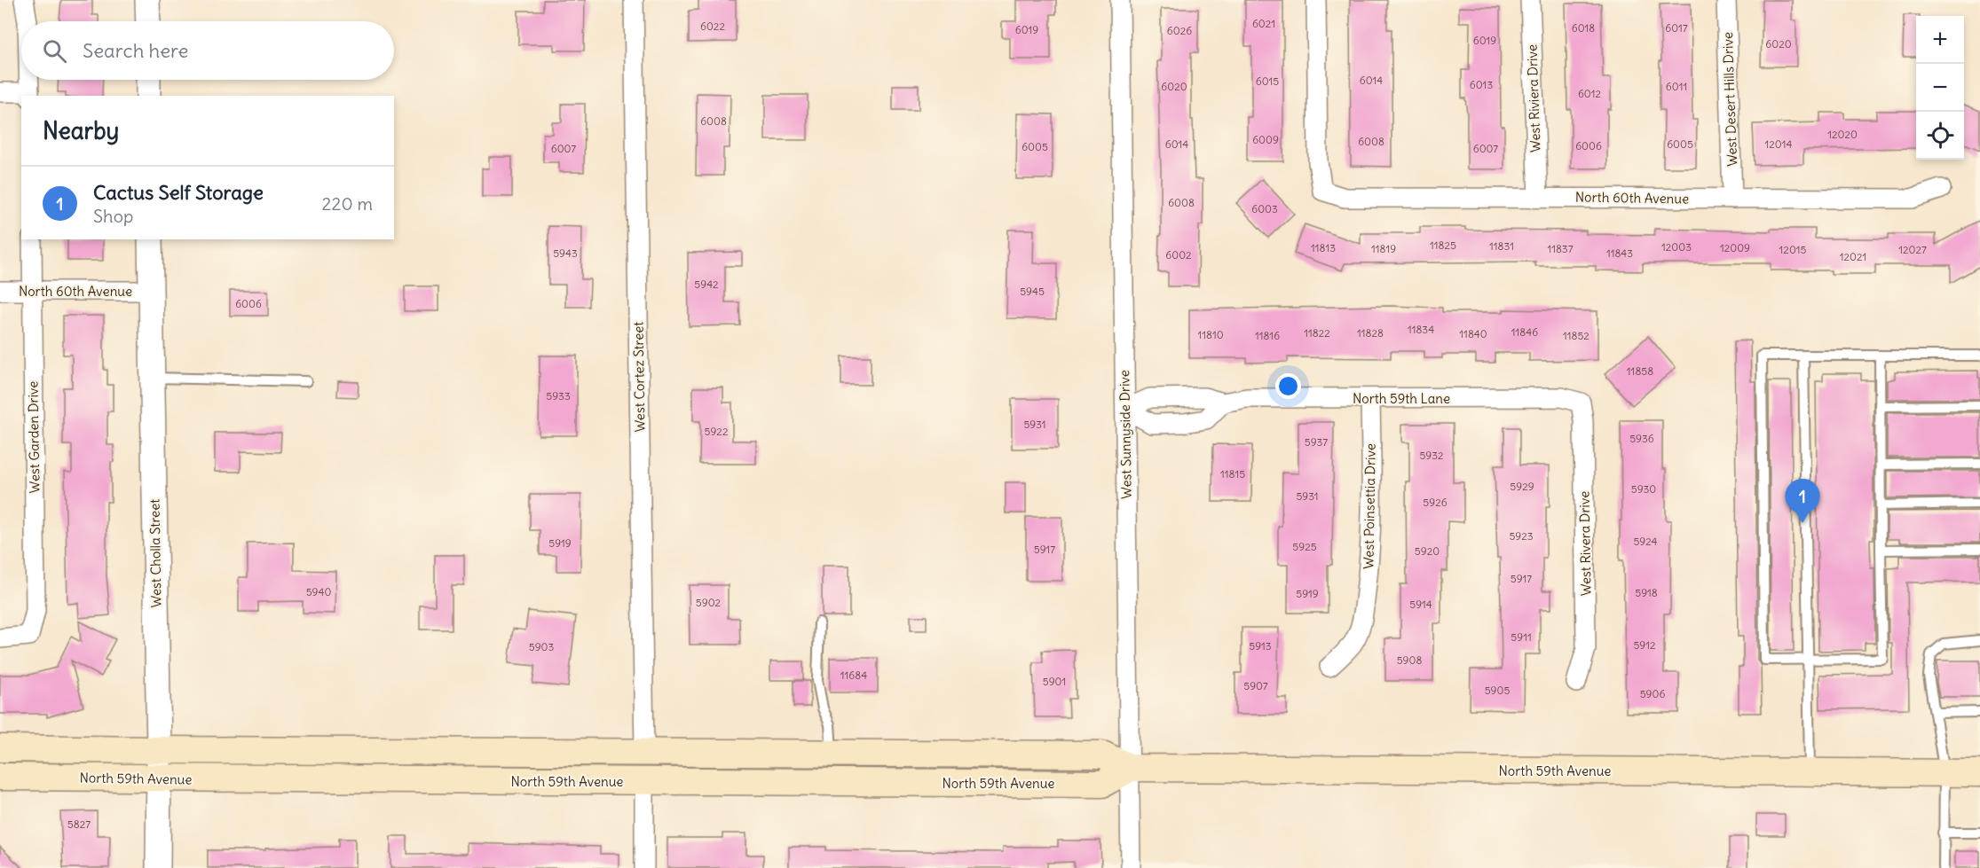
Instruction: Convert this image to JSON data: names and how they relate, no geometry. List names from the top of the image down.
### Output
{
  "streets": {
    "main road": ["North 59th Avenue"],
    "street": [
      "West Riviera Drive",
      "West Desert Hills Drive",
      "North 60th Avenue",
      "West Cortez Street",
      "North 59th Lane",
      "West Sunnyside Drive",
      "West Garden Drive",
      "West Poinsettia Drive",
      "West Rivera Drive",
      "West Cholla Street"
    ]
  },
  "crossings": [
    ["West Riviera Drive", "North 60th Avenue"],
    ["West Desert Hills Drive", "North 60th Avenue"],
    ["North 60th Avenue", "West Garden Drive"],
    ["North 60th Avenue", "West Cholla Street"],
    ["West Cortez Street", "North 59th Avenue"],
    ["North 59th Lane", "West Sunnyside Drive"],
    ["North 59th Lane", "West Poinsettia Drive"],
    ["North 59th Lane", "West Rivera Drive"],
    ["West Sunnyside Drive", "North 59th Avenue"],
    ["West Cholla Street", "North 59th Avenue"]
  ],
  "house_numbers": [
    "6021",
    "6022",
    "6018",
    "6017",
    "6019",
    "6026",
    "6019",
    "6020",
    "6014",
    "6015",
    "6013",
    "6020",
    "6011",
    "6012",
    "6008",
    "12020",
    "6009",
    "6008",
    "6014",
    "6005",
    "12014",
    "6006",
    "6005",
    "6007",
    "6007",
    "6008",
    "6003",
    "11825",
    "11831",
    "12003",
    "11813",
    "12009",
    "11819",
    "11837",
    "12015",
    "12027",
    "5943",
    "11843",
    "6002",
    "12021",
    "5942",
    "5945",
    "6006",
    "11834",
    "11846",
    "11822",
    "11828",
    "11840",
    "11810",
    "11816",
    "11852",
    "11858",
    "5933",
    "5931",
    "5922",
    "5936",
    "5937",
    "5932",
    "11815",
    "5929",
    "5930",
    "5931",
    "5926",
    "5923",
    "5924",
    "5919",
    "5925",
    "5917",
    "5920",
    "5917",
    "5940",
    "5918",
    "5919",
    "5902",
    "5914",
    "5911",
    "5912",
    "5913",
    "5903",
    "5908",
    "11684",
    "5901",
    "5907",
    "5905",
    "5906",
    "5827"
  ],
  "page": {
    "map_buttons": ["+", "−"],
    "search": "Search here",
    "heading": "Nearby",
    "list": [
      {
        "mark": "1",
        "name": "Cactus Self Storage",
        "note": "Shop",
        "value": "220 m"
      }
    ],
    "pins": "1"
  }
}
